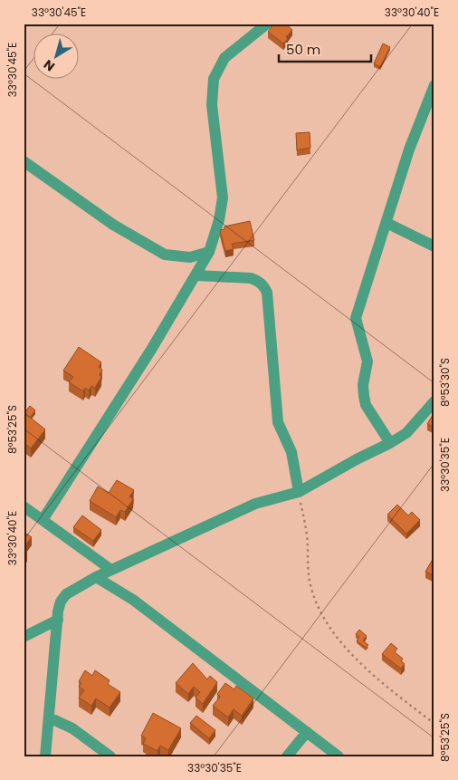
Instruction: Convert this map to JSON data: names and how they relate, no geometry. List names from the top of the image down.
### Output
{
  "scale_bar": "50 m",
  "north": "bottom left",
  "coordinates": [
    "33°30'45\"E",
    "33°30'40\"E",
    "8°53'30\"S",
    "8°53'25\"S",
    "33°30'35\"E"
  ]
}
